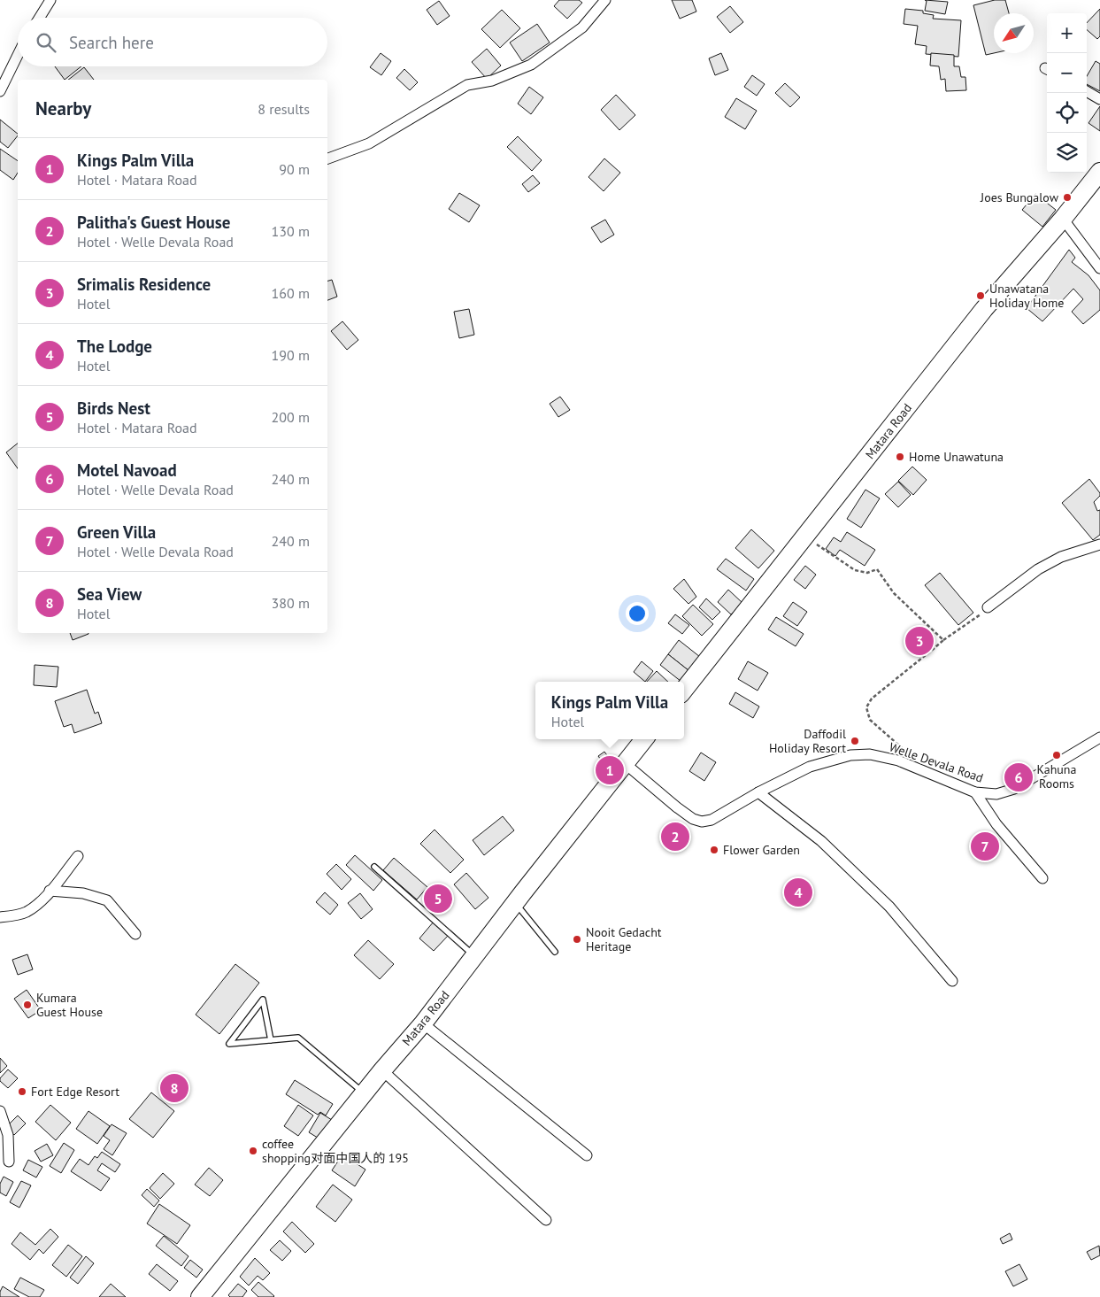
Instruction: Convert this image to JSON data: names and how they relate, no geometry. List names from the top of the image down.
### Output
{
  "streets": {
    "highway": ["Matara Road"],
    "street": ["Welle Devala Road"]
  },
  "crossings": [
    ["Matara Road", "Welle Devala Road"]
  ],
  "places": [
    "Joes Bungalow",
    "Unawatana Holiday Home",
    "Home Unawatuna",
    "Daffodil Holiday Resort",
    "Kahuna Rooms",
    "Flower Garden",
    "Nooit Gedacht Heritage",
    "Kumara Guest House",
    "Fort Edge Resort",
    "coffee shopping对面中国人的 195"
  ],
  "north": "bottom left",
  "page": {
    "map_buttons": ["+", "−"],
    "search": "Search here",
    "heading": ["Nearby", "8 results"],
    "list": [
      {
        "mark": "1",
        "name": "Kings Palm Villa",
        "note": "Hotel · Matara Road",
        "value": "90 m"
      },
      {
        "mark": "2",
        "name": "Palitha's Guest House",
        "note": "Hotel · Welle Devala Road",
        "value": "130 m"
      },
      {
        "mark": "3",
        "name": "Srimalis Residence",
        "note": "Hotel",
        "value": "160 m"
      },
      {
        "mark": "4",
        "name": "The Lodge",
        "note": "Hotel",
        "value": "190 m"
      },
      {
        "mark": "5",
        "name": "Birds Nest",
        "note": "Hotel · Matara Road",
        "value": "200 m"
      },
      {
        "mark": "6",
        "name": "Motel Navoad",
        "note": "Hotel · Welle Devala Road",
        "value": "240 m"
      },
      {
        "mark": "7",
        "name": "Green Villa",
        "note": "Hotel · Welle Devala Road",
        "value": "240 m"
      },
      {
        "mark": "8",
        "name": "Sea View",
        "note": "Hotel",
        "value": "380 m"
      }
    ],
    "pins": [
      "3",
      "1",
      "6",
      "2",
      "7",
      "4",
      "5",
      "8"
    ],
    "popup": ["Kings Palm Villa", "Hotel"]
  }
}
